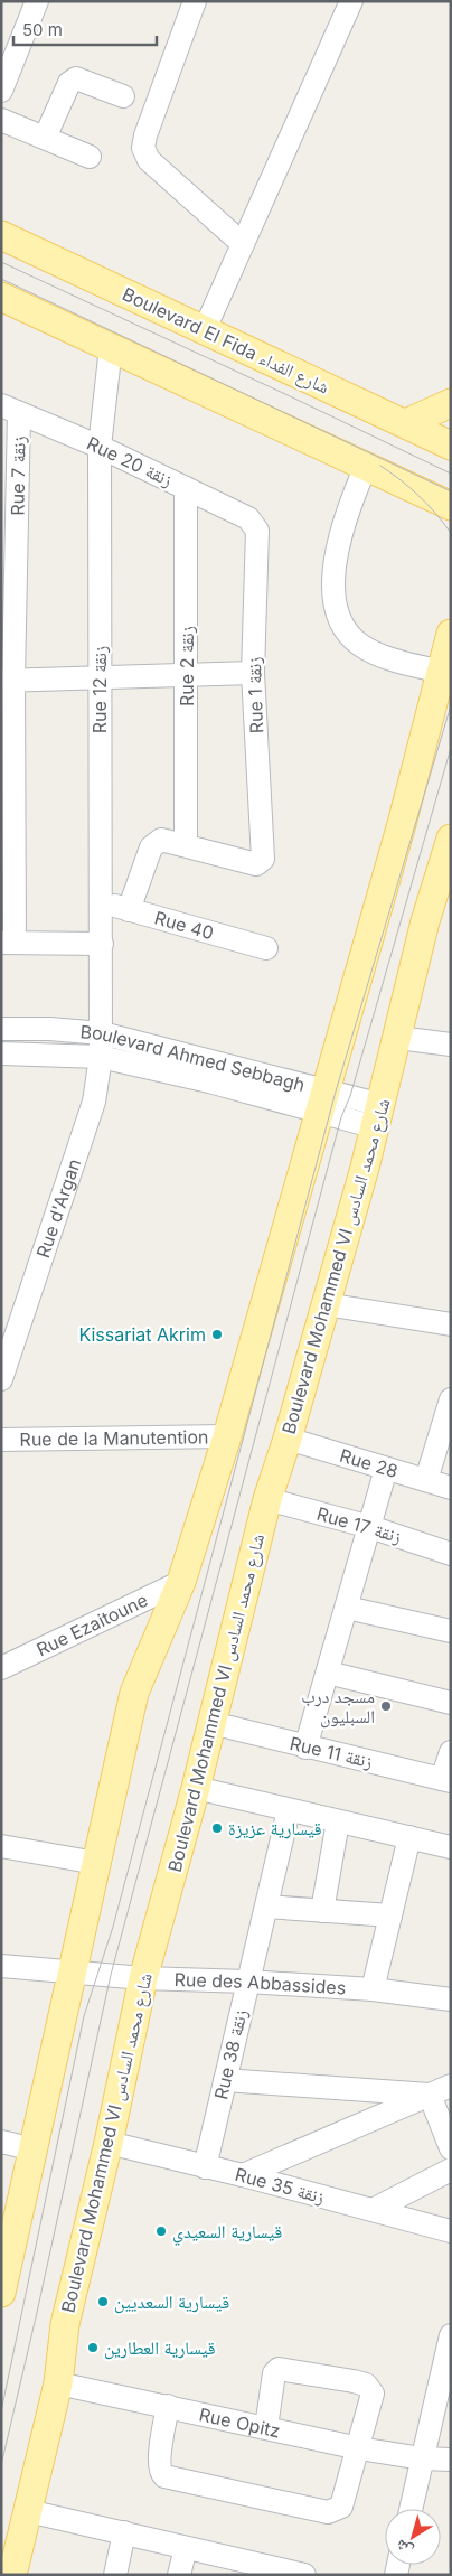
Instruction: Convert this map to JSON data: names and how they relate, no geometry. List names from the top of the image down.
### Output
{
  "streets": {
    "main road": ["Boulevard El Fida شارع الفداء", "Boulevard Mohammed VI شارع محمد السادس"],
    "street": [
      "Rue 20 زنقة",
      "Rue 7 زنقة",
      "Rue 2 زنقة",
      "Rue 12 زنقة",
      "Rue 1 زنقة",
      "Rue 40",
      "Boulevard Ahmed Sebbagh",
      "Rue d'Argan",
      "Rue de la Manutention",
      "Rue 28",
      "Rue 17 زنقة",
      "Rue Ezaitoune",
      "Rue 11 زنقة",
      "Rue des Abbassides",
      "Rue 38 زنقة",
      "Rue 35 زنقة",
      "Rue Opitz"
    ]
  },
  "crossings": [
    ["Rue 20 زنقة", "Rue 7 زنقة"],
    ["Rue 20 زنقة", "Rue 2 زنقة"],
    ["Rue 20 زنقة", "Rue 12 زنقة"],
    ["Rue 20 زنقة", "Rue 1 زنقة"],
    ["Rue 2 زنقة", "Rue 1 زنقة"],
    ["Rue 12 زنقة", "Rue 40"],
    ["Rue 12 زنقة", "Boulevard Ahmed Sebbagh"],
    ["Rue 12 زنقة", "Rue d'Argan"],
    ["Boulevard Ahmed Sebbagh", "Rue d'Argan"],
    ["Boulevard Ahmed Sebbagh", "Boulevard Mohammed VI شارع محمد السادس"],
    ["Boulevard Mohammed VI شارع محمد السادس", "Rue 28"],
    ["Boulevard Mohammed VI شارع محمد السادس", "Rue 17 زنقة"],
    ["Boulevard Mohammed VI شارع محمد السادس", "Rue 11 زنقة"],
    ["Boulevard Mohammed VI شارع محمد السادس", "Rue des Abbassides"],
    ["Boulevard Mohammed VI شارع محمد السادس", "Rue 35 زنقة"],
    ["Boulevard Mohammed VI شارع محمد السادس", "Rue Opitz"],
    ["Rue des Abbassides", "Rue 38 زنقة"],
    ["Rue 38 زنقة", "Rue 35 زنقة"]
  ],
  "places": [
    "Kissariat Akrim",
    "مسجد درب السبليون",
    "قيسارية عزيزة",
    "قيسارية السعيدي",
    "قيسارية السعديين",
    "قيسارية العطارين"
  ],
  "scale_bar": "50 m",
  "north": "bottom left"
}
